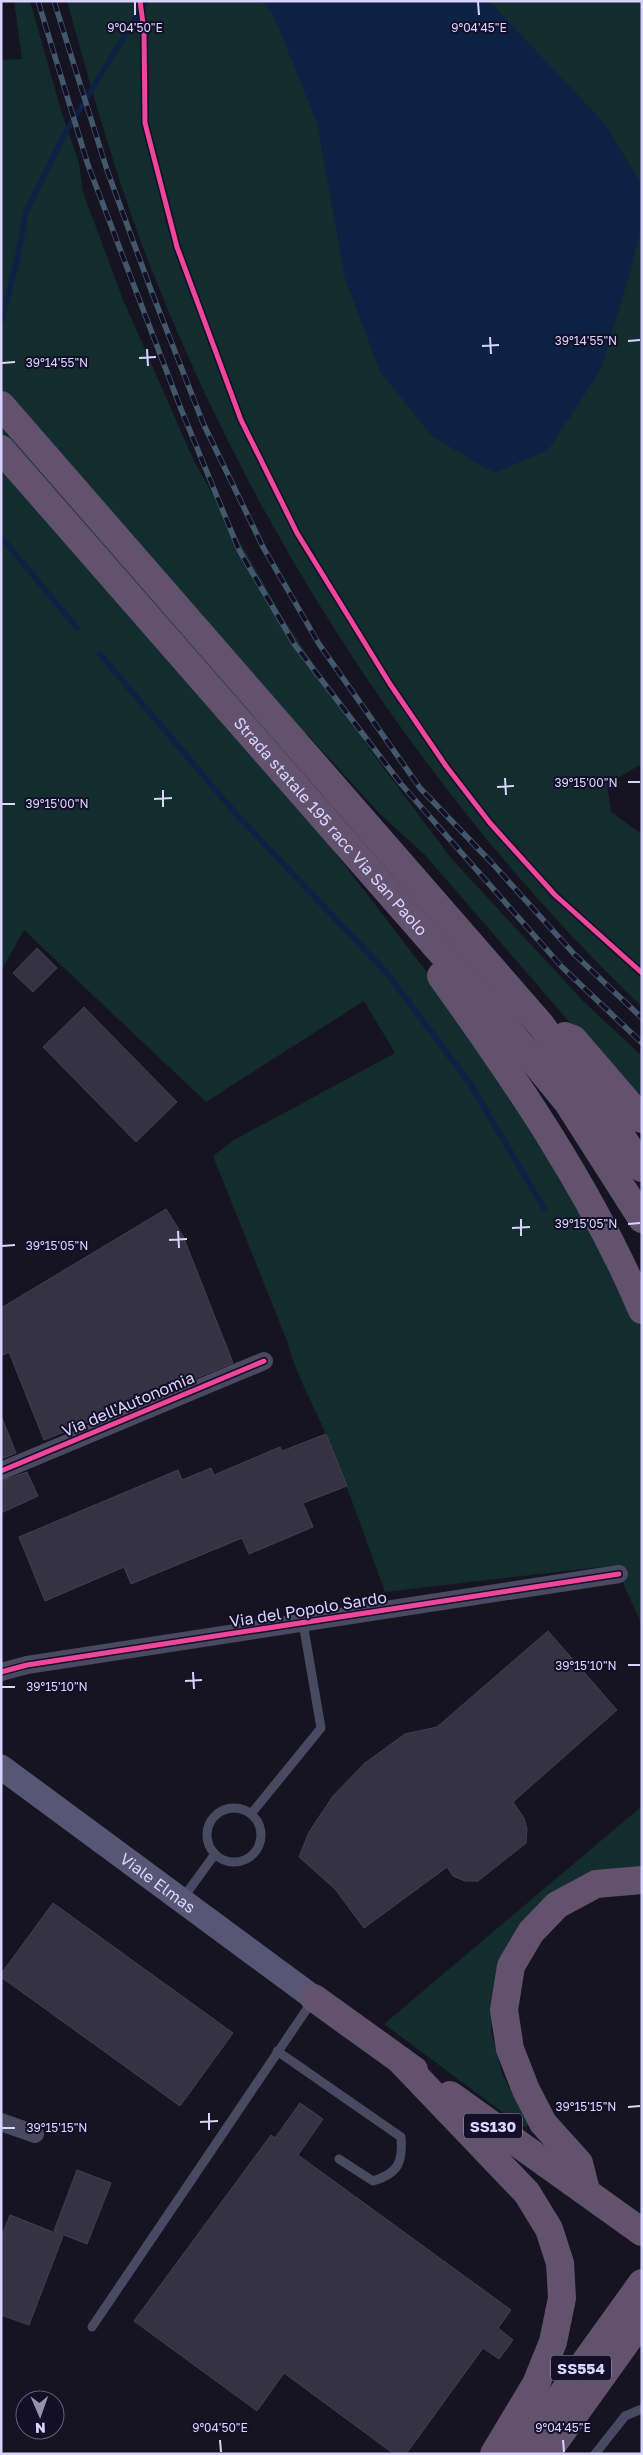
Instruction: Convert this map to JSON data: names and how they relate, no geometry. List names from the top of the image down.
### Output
{
  "streets": {
    "highway": ["Strada statale 195 racc Via San Paolo", "SS130", "SS554"],
    "main road": ["Viale Elmas"],
    "street": ["Via dell'Autonomia", "Via del Popolo Sardo"]
  },
  "crossings": [
    ["Viale Elmas", "SS130"]
  ],
  "north": "bottom",
  "coordinates": [
    "9°04'50\"E",
    "9°04'45\"E",
    "39°14'55\"N",
    "39°15'00\"N",
    "39°15'05\"N",
    "39°15'10\"N",
    "39°15'15\"N"
  ]
}
